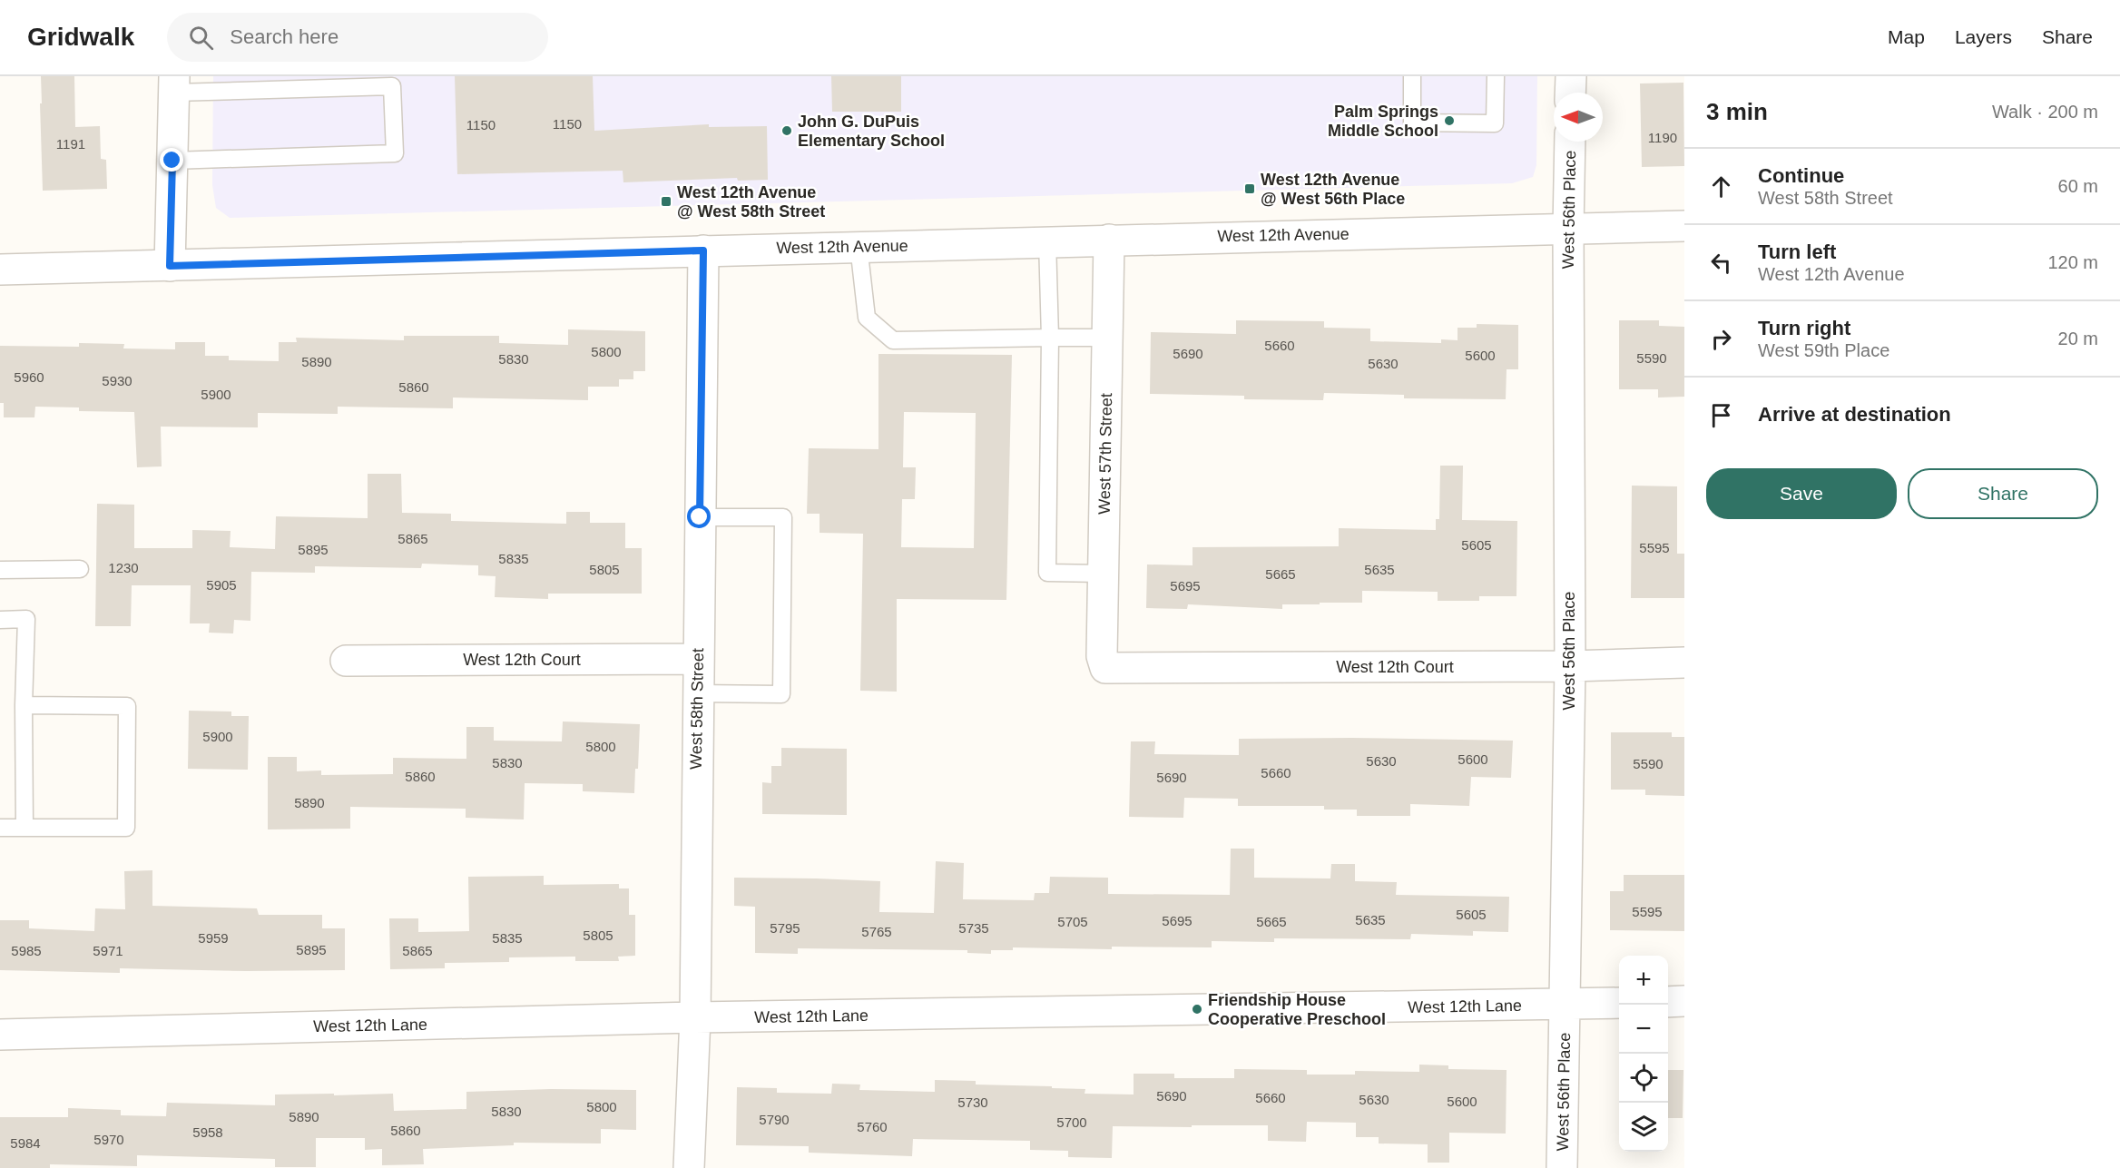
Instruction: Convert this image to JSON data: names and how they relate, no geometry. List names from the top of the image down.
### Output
{
  "streets": {
    "street": [
      "West 56th Place",
      "West 12th Avenue",
      "West 57th Street",
      "West 12th Court",
      "West 58th Street",
      "West 12th Lane"
    ]
  },
  "crossings": [
    ["West 56th Place", "West 12th Avenue"],
    ["West 56th Place", "West 12th Court"],
    ["West 56th Place", "West 12th Lane"],
    ["West 12th Avenue", "West 57th Street"],
    ["West 12th Avenue", "West 58th Street"],
    ["West 57th Street", "West 12th Court"],
    ["West 12th Court", "West 58th Street"],
    ["West 58th Street", "West 12th Lane"]
  ],
  "places": {
    "other": ["Palm Springs Middle School", "John G. DuPuis Elementary School", "Friendship House Cooperative Preschool"],
    "transit": ["West 12th Avenue @ West 56th Place", "West 12th Avenue @ West 58th Street"]
  },
  "house_numbers": [
    "1150",
    "1150",
    "1190",
    "1191",
    "5660",
    "5800",
    "5690",
    "5600",
    "5590",
    "5830",
    "5890",
    "5630",
    "5960",
    "5930",
    "5860",
    "5900",
    "5865",
    "5605",
    "5595",
    "5895",
    "5835",
    "1230",
    "5805",
    "5635",
    "5665",
    "5905",
    "5695",
    "5900",
    "5800",
    "5600",
    "5630",
    "5830",
    "5590",
    "5660",
    "5860",
    "5690",
    "5890",
    "5595",
    "5605",
    "5635",
    "5695",
    "5705",
    "5665",
    "5795",
    "5735",
    "5765",
    "5805",
    "5959",
    "5835",
    "5895",
    "5985",
    "5971",
    "5865",
    "5690",
    "5660",
    "5630",
    "5600",
    "5730",
    "5800",
    "5830",
    "5890",
    "5790",
    "5700",
    "5760",
    "5860",
    "5958",
    "5970",
    "5984"
  ],
  "north": "left",
  "page": {
    "header": "Gridwalk",
    "search": "Search here",
    "nav": ["Map", "Layers", "Share"],
    "heading": ["3 min", "Walk · 200 m"],
    "list": [
      ["Continue", "West 58th Street", "60 m"],
      ["Turn left", "West 12th Avenue", "120 m"],
      ["Turn right", "West 59th Place", "20 m"],
      "Arrive at destination"
    ],
    "buttons": ["Save", "Share"],
    "map_buttons": ["+", "−"]
  }
}
